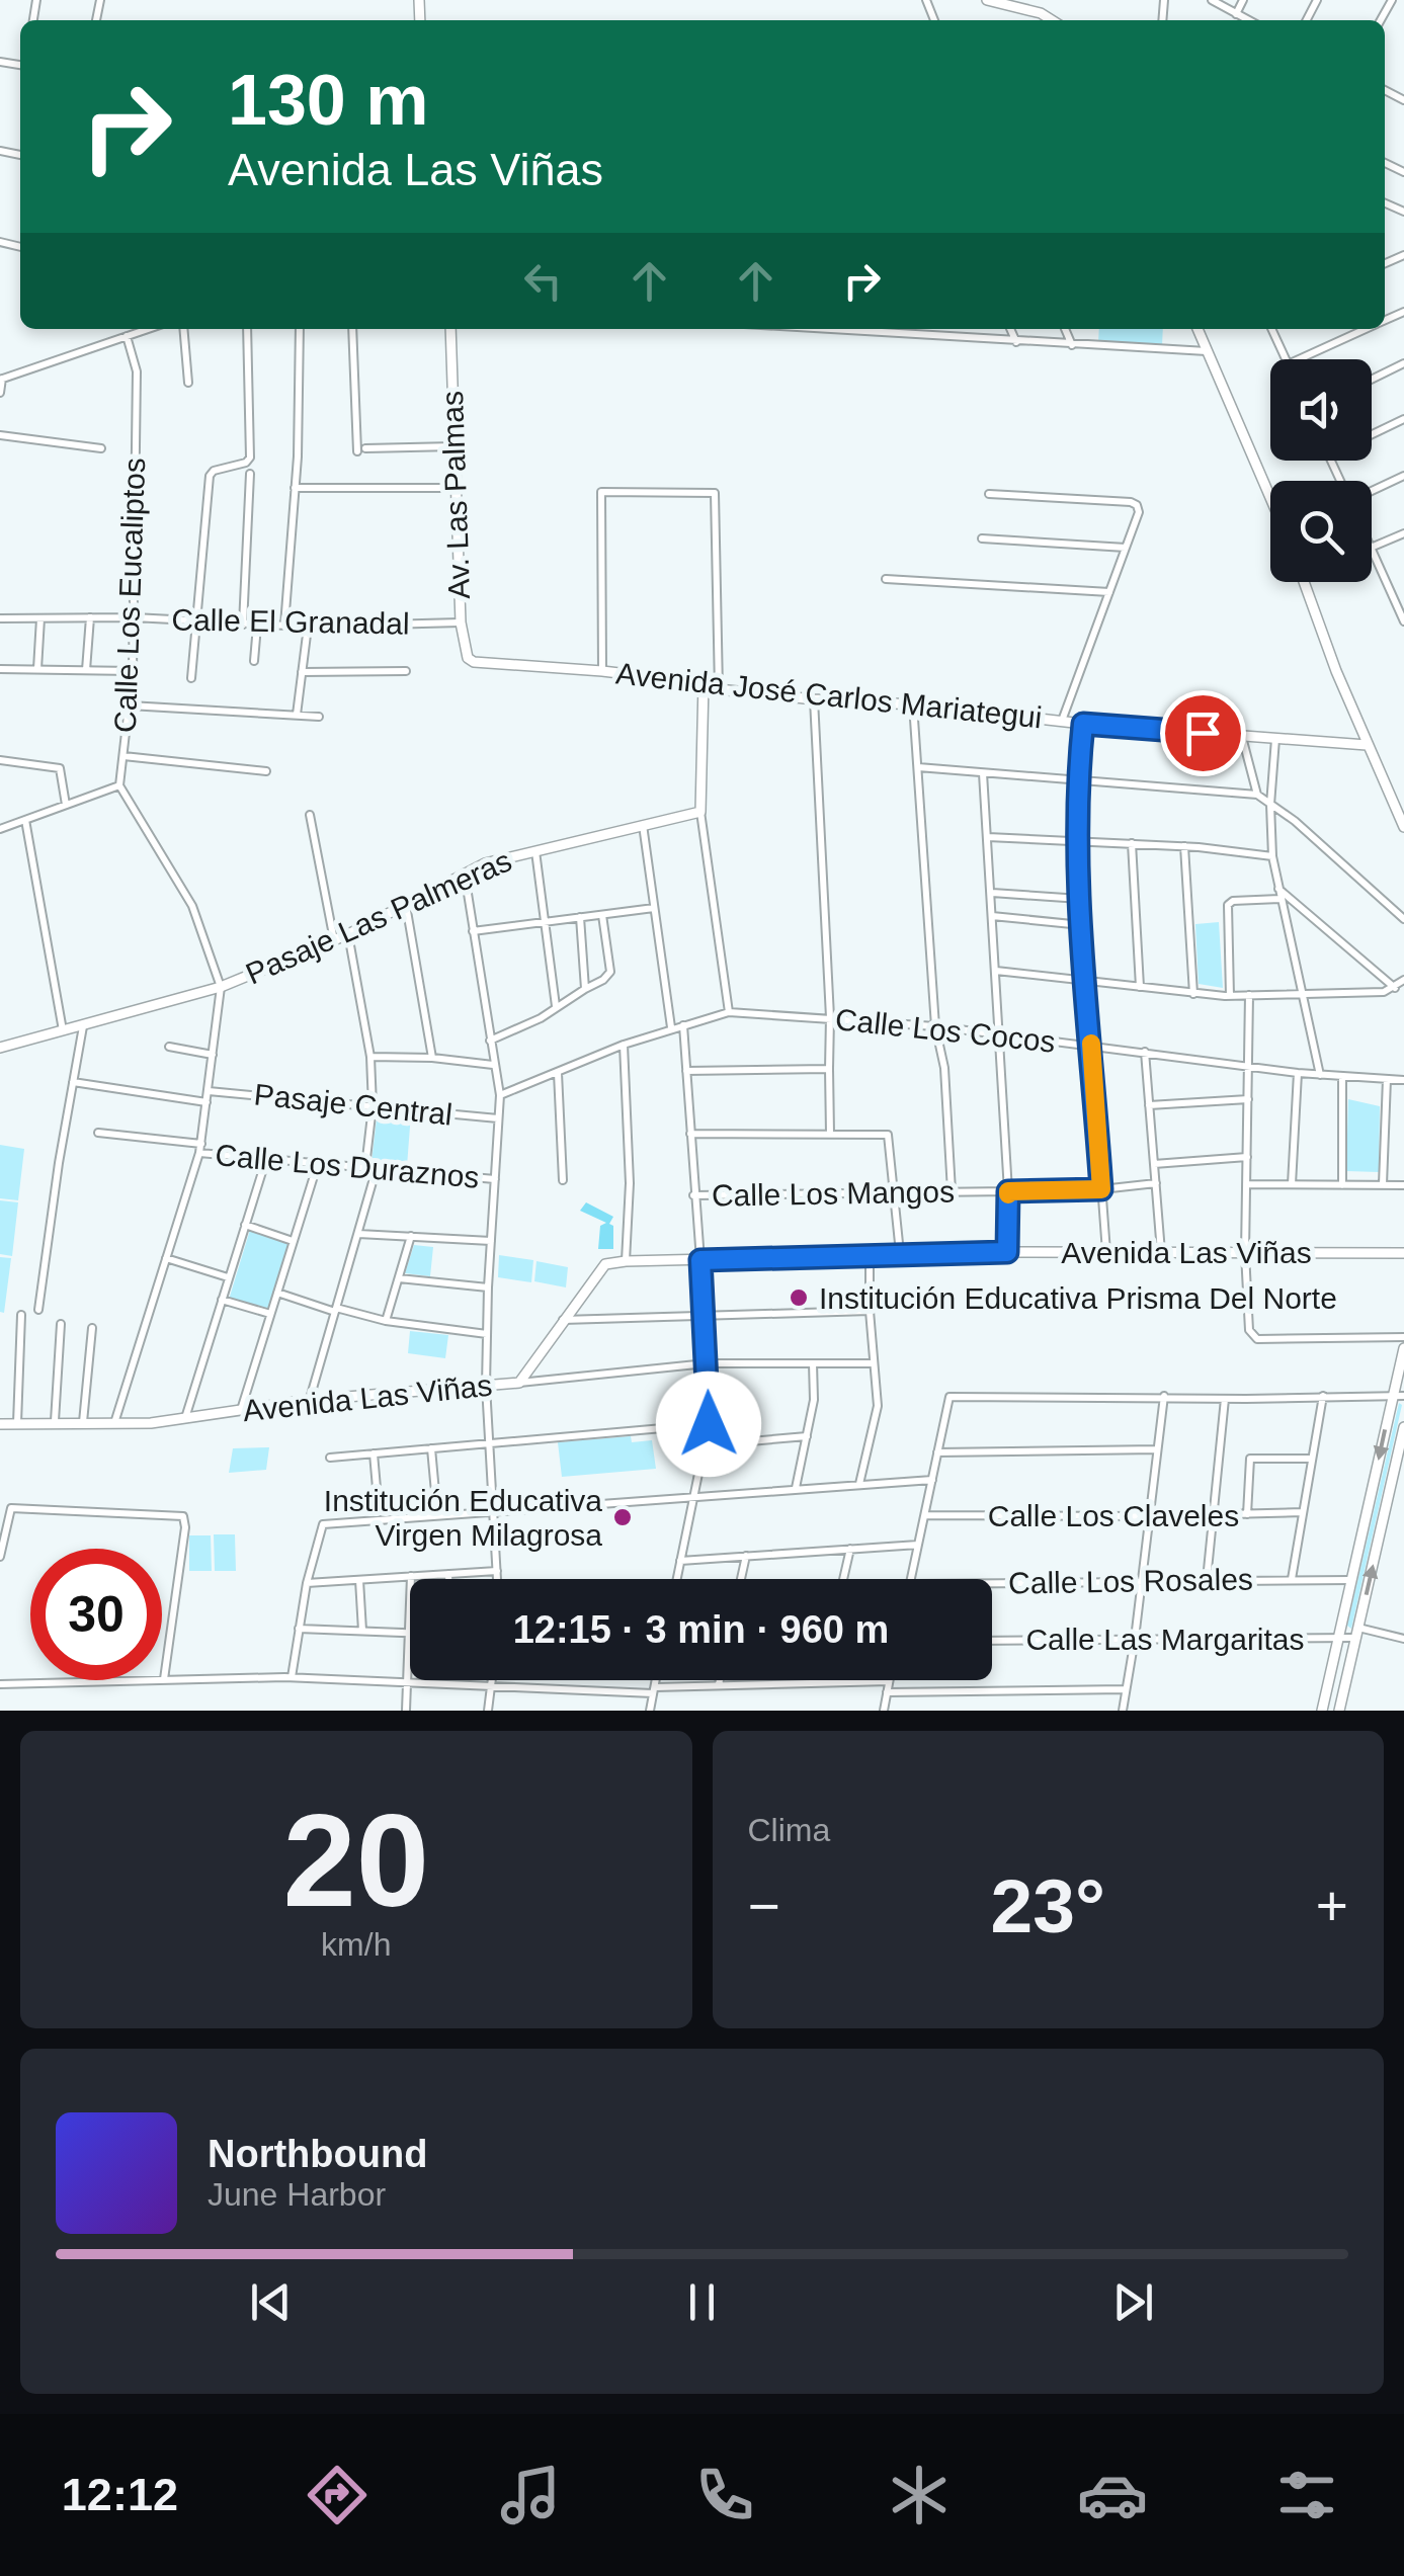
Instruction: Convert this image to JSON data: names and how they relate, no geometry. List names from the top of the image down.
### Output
{
  "streets": {
    "street": [
      "Av. Las Palmas",
      "Calle Los Eucaliptos",
      "Calle El Granadal",
      "Avenida José Carlos Mariategui",
      "Pasaje Las Palmeras",
      "Calle Los Cocos",
      "Pasaje Central",
      "Calle Los Duraznos",
      "Calle Los Mangos",
      "Avenida Las Viñas",
      "Calle Los Claveles",
      "Calle Los Rosales",
      "Calle Las Margaritas"
    ]
  },
  "crossings": [
    ["Av. Las Palmas", "Calle El Granadal"],
    ["Av. Las Palmas", "Avenida José Carlos Mariategui"],
    ["Calle Los Eucaliptos", "Calle El Granadal"]
  ],
  "places": ["Institución Educativa Prisma Del Norte", "Institución Educativa Virgen Milagrosa"],
  "page": {
    "turn": ["130 m", "Avenida Las Viñas"],
    "limit": "30",
    "trip": "12:15 · 3 min · 960 m",
    "tile": [
      ["20", "km/h"],
      "Clima"
    ],
    "heat": ["−", "23°", "+"],
    "song": ["Northbound", "June Harbor"],
    "tabs": "12:12"
  }
}
